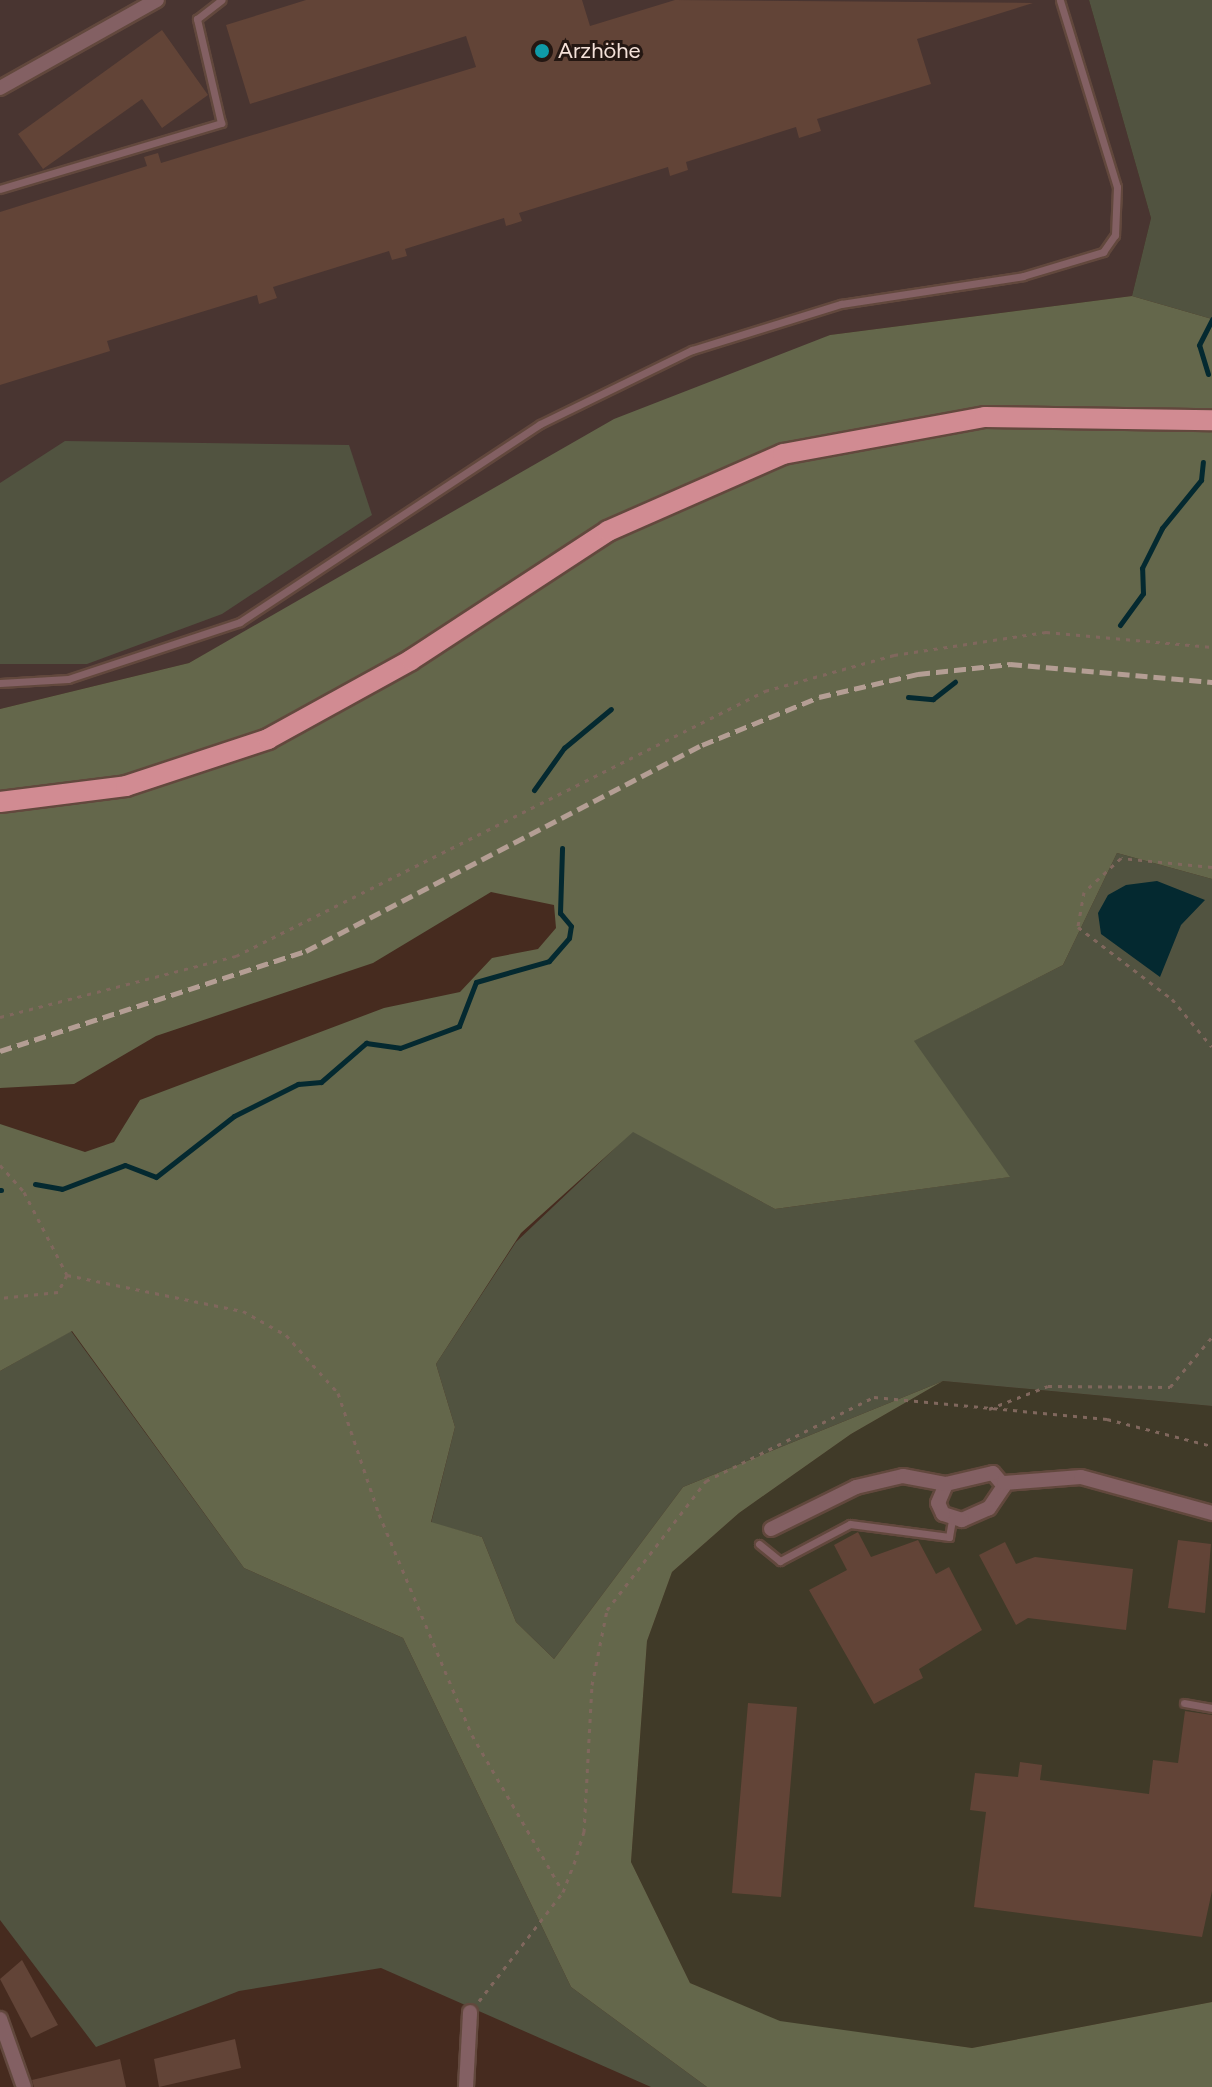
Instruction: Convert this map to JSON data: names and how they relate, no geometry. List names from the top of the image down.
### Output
{
  "places": ["Arzhöhe"]
}
